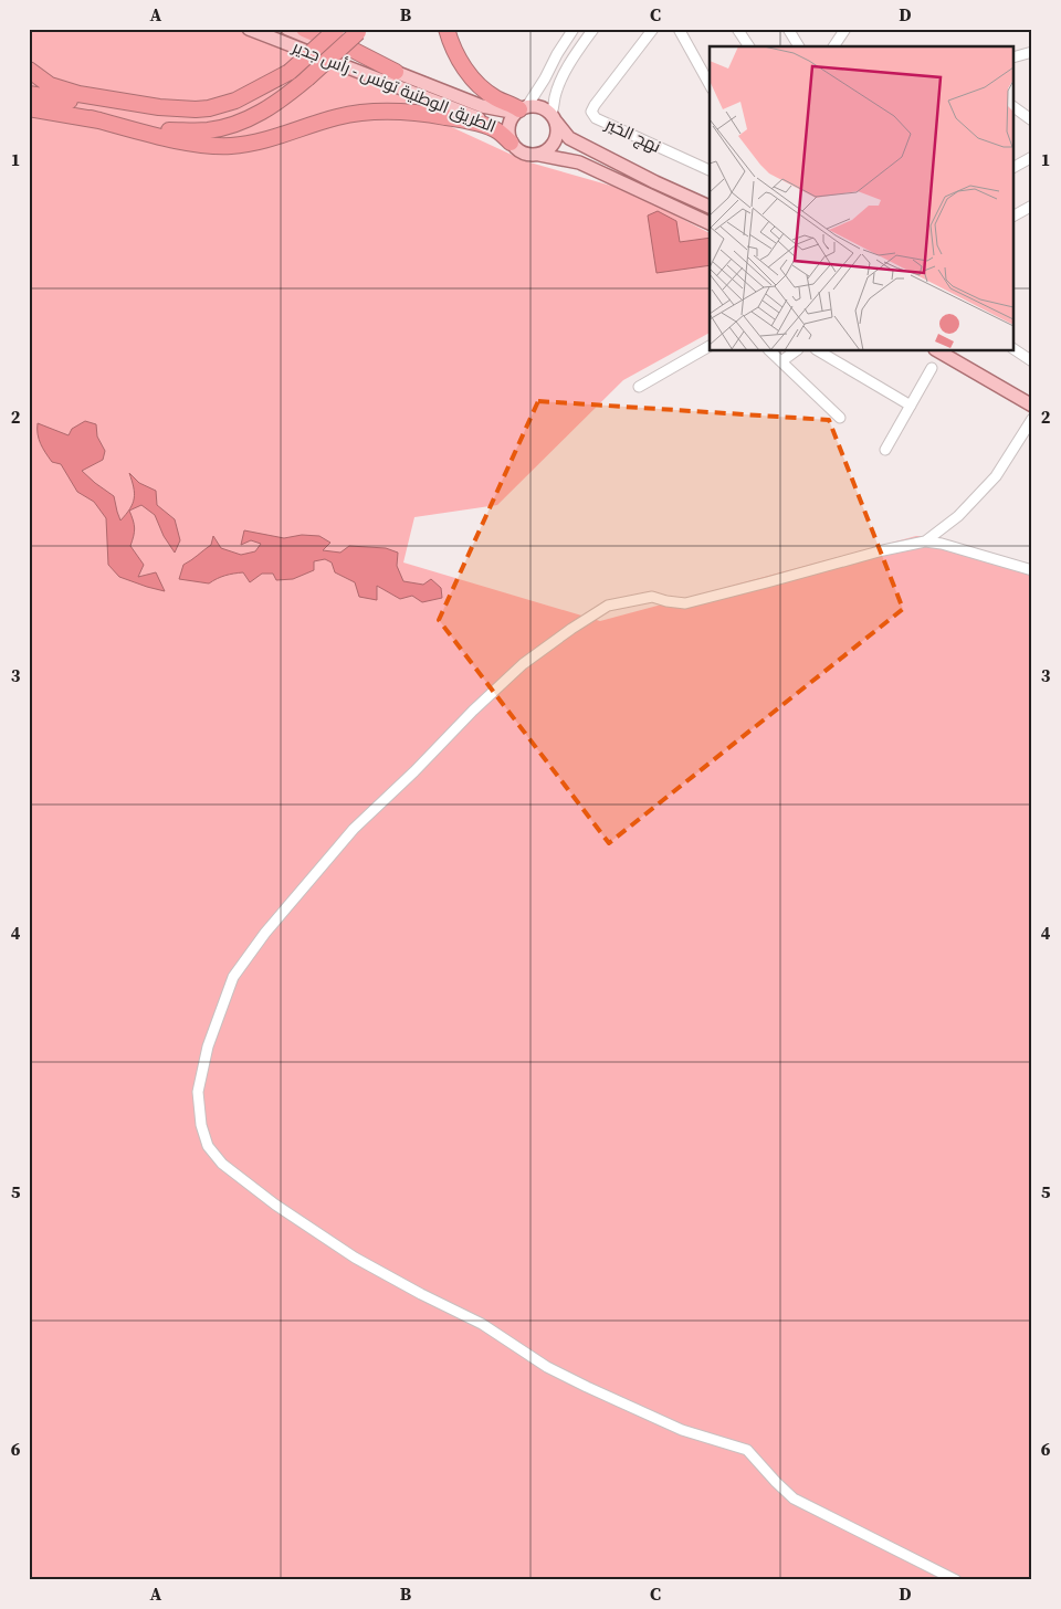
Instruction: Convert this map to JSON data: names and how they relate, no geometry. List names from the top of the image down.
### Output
{
  "streets": {
    "main road": ["الطريق الوطنية تونس - رأس جدير"],
    "street": ["نهج الخير"]
  },
  "grid": {
    "columns": [
      "A",
      "B",
      "C",
      "D"
    ],
    "rows": [
      "1",
      "2",
      "3",
      "4",
      "5",
      "6"
    ]
  }
}
